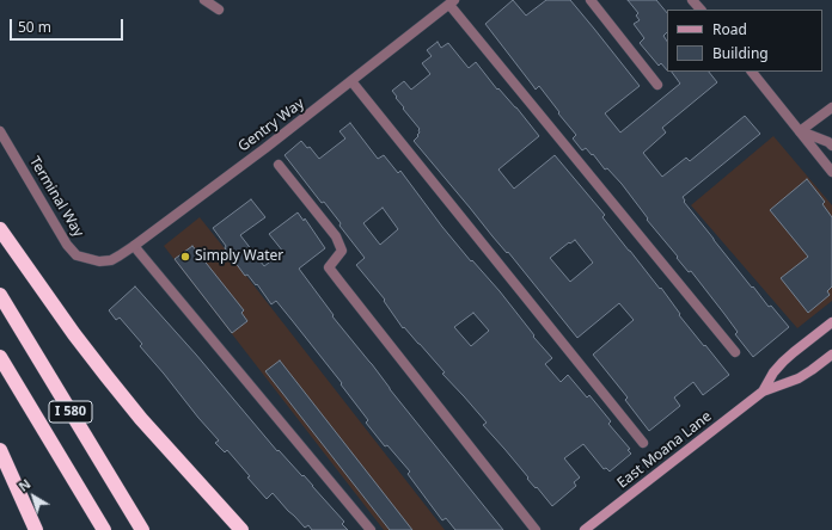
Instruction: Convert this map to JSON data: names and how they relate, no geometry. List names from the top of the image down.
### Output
{
  "streets": {
    "highway": ["I 580"],
    "main road": ["East Moana Lane"],
    "street": ["Gentry Way", "Terminal Way"]
  },
  "crossings": [
    ["Gentry Way", "Terminal Way"]
  ],
  "places": ["Simply Water"],
  "legend": ["Road", "Building"],
  "scale_bar": "50 m",
  "north": "top left"
}
